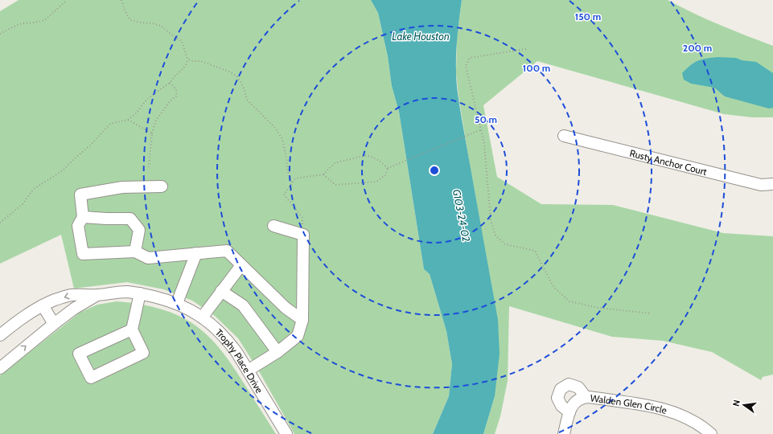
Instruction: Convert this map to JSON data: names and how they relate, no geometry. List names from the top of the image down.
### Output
{
  "streets": {
    "street": ["Rusty Anchor Court", "Trophy Place Drive", "Walden Glen Circle"]
  },
  "water": ["Lake Houston", "G103-24-02"],
  "north": "left",
  "rings": [
    "150 m",
    "200 m",
    "100 m",
    "50 m"
  ]
}
